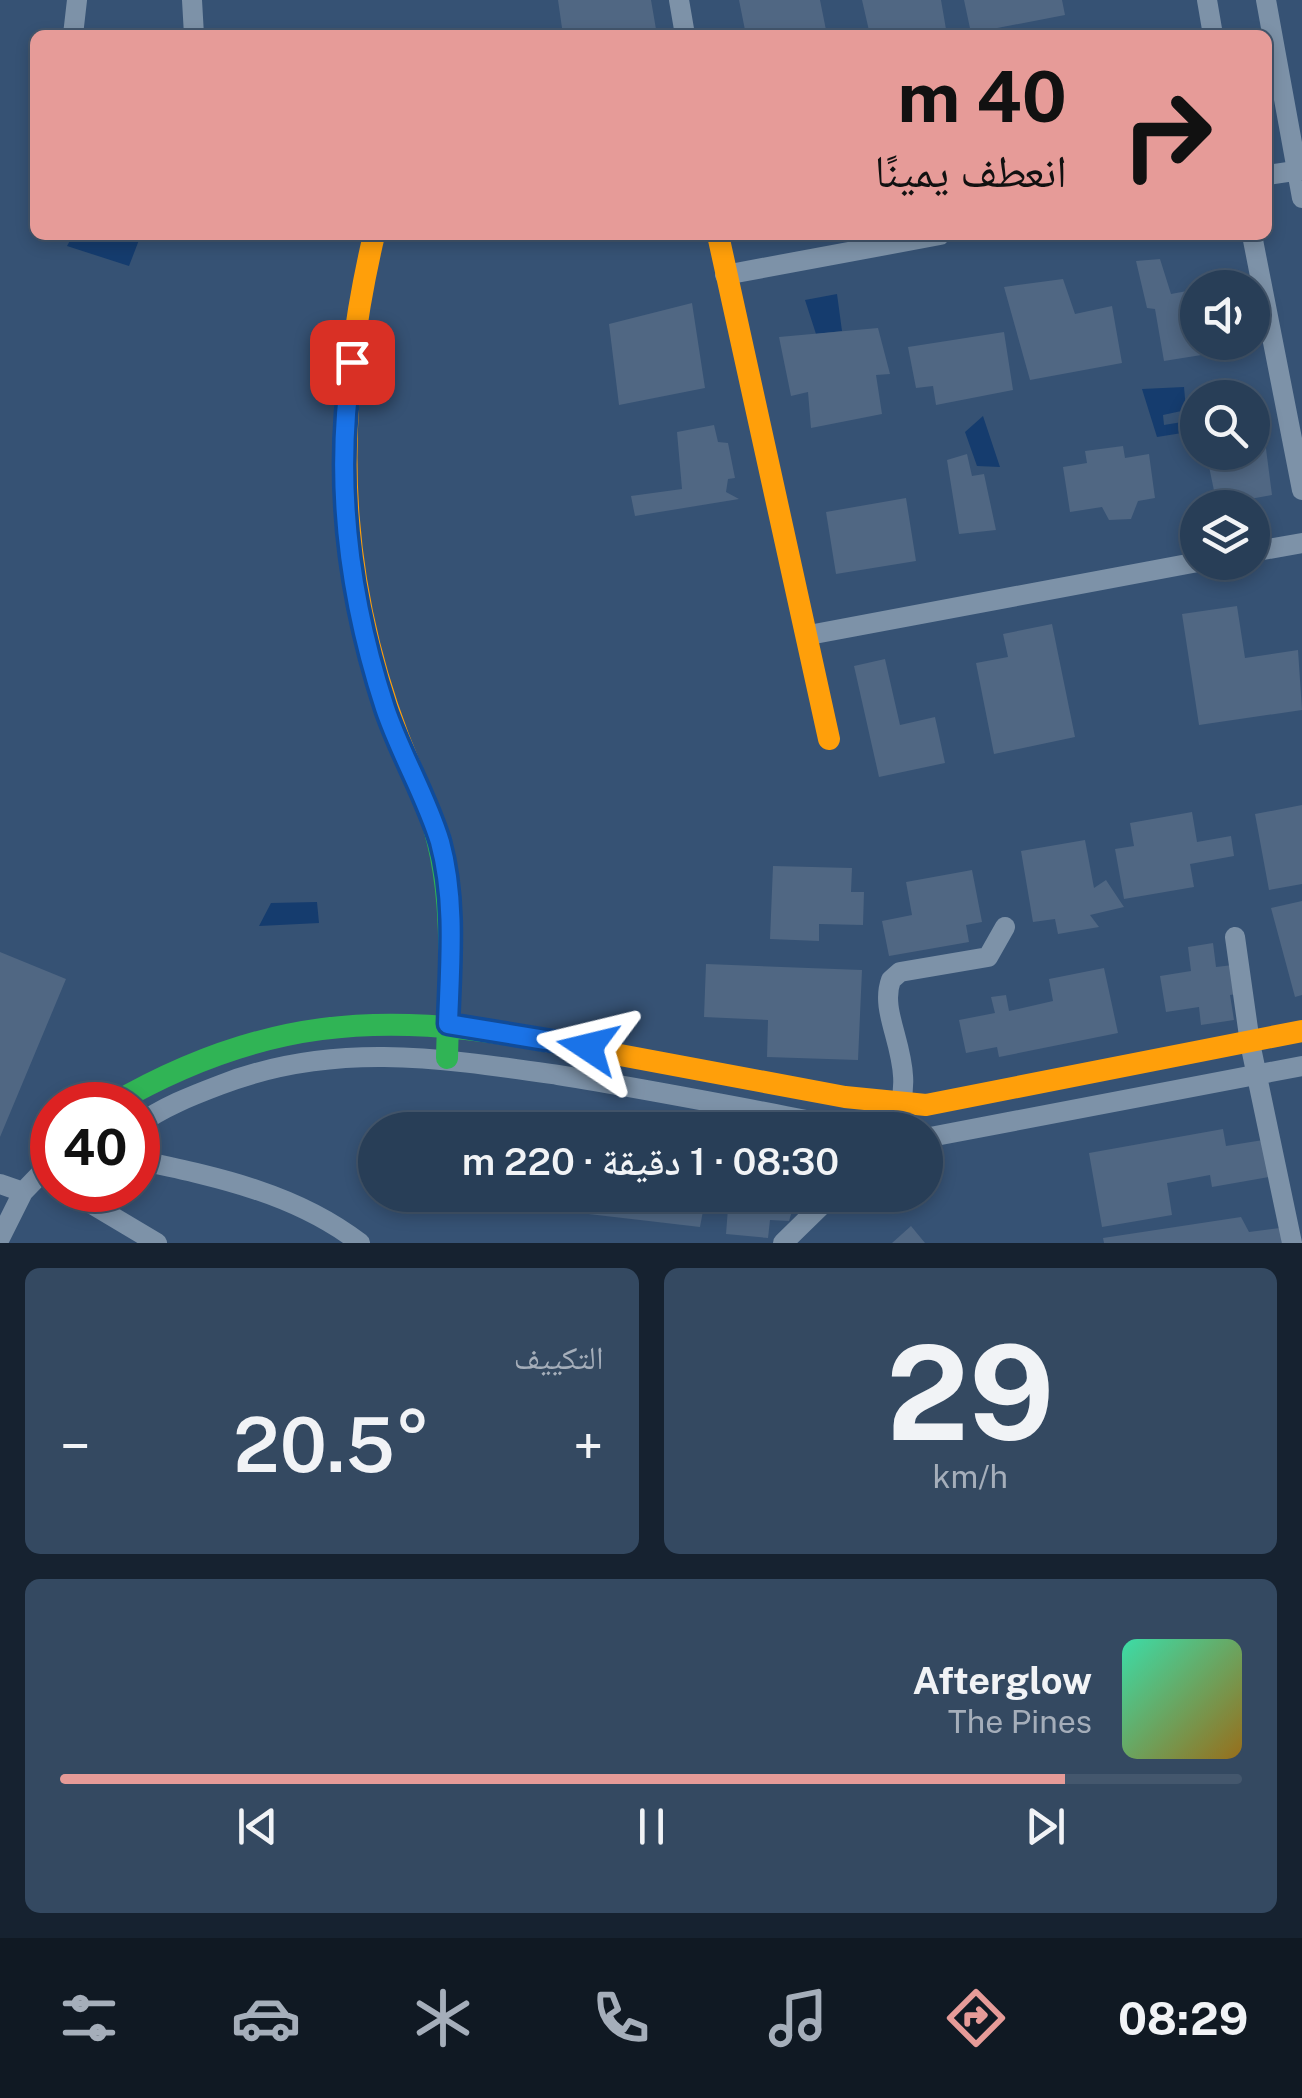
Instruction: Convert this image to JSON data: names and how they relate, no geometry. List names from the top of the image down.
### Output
{
  "page": {
    "turn": ["40 m", "انعطف يمينًا"],
    "limit": "40",
    "trip": "08:30 · 1 دقيقة · 220 m",
    "tile": [
      ["29", "km/h"],
      "التكييف"
    ],
    "heat": ["−", "20.5°", "+"],
    "song": ["Afterglow", "The Pines"],
    "tabs": "08:29"
  }
}
